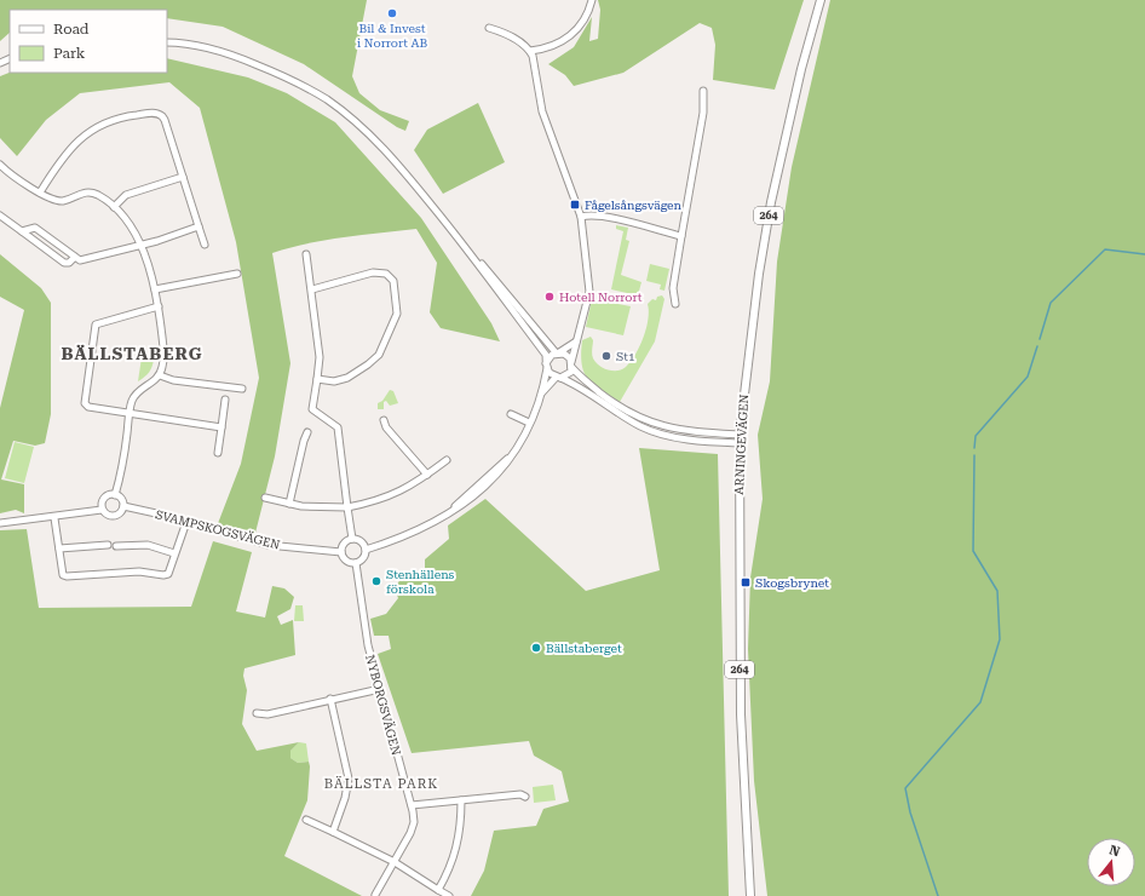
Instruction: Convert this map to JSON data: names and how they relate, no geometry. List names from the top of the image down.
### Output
{
  "streets": {
    "main road": ["264", "ARNINGEVÄGEN"],
    "street": ["SVAMPSKOGSVÄGEN", "NYBORGSVÄGEN"]
  },
  "crossings": [
    ["SVAMPSKOGSVÄGEN", "NYBORGSVÄGEN"]
  ],
  "districts": ["BÄLLSTABERG", "BÄLLSTA PARK"],
  "places": {
    "other": [
      "Bil & Invest i Norrort AB",
      "Hotell Norrort",
      "St1",
      "Stenhällens förskola",
      "Bällstaberget"
    ],
    "transit": ["Fågelsångsvägen", "Skogsbrynet"]
  },
  "legend": ["Road", "Park"],
  "north": "top"
}
